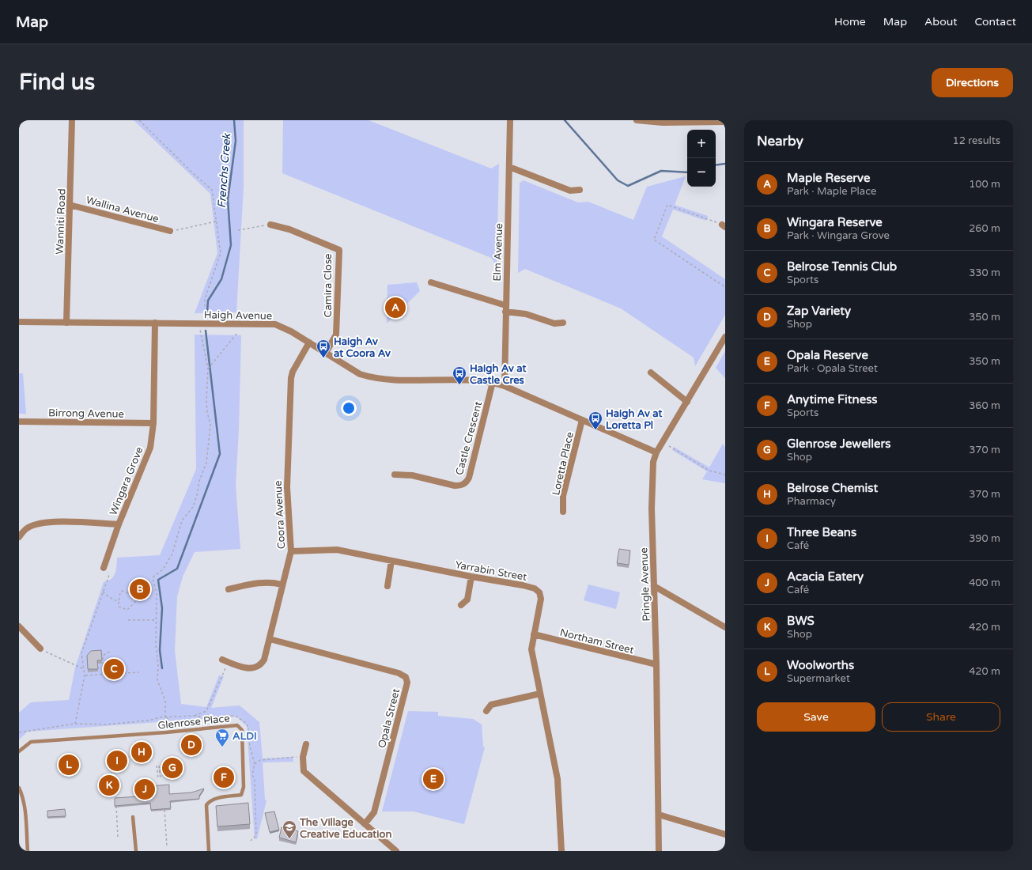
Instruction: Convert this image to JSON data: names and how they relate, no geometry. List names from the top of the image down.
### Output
{
  "streets": {
    "street": [
      "Wallina Avenue",
      "Wanniti Road",
      "Elm Avenue",
      "Camira Close",
      "Haigh Avenue",
      "Birrong Avenue",
      "Castle Crescent",
      "Loretta Place",
      "Wingara Grove",
      "Coora Avenue",
      "Yarrabin Street",
      "Pringle Avenue",
      "Northam Street",
      "Opala Street"
    ],
    "lane": ["Glenrose Place"]
  },
  "crossings": [
    ["Wallina Avenue", "Wanniti Road"],
    ["Wanniti Road", "Haigh Avenue"],
    ["Elm Avenue", "Haigh Avenue"],
    ["Camira Close", "Haigh Avenue"],
    ["Haigh Avenue", "Castle Crescent"],
    ["Haigh Avenue", "Loretta Place"],
    ["Haigh Avenue", "Wingara Grove"],
    ["Haigh Avenue", "Coora Avenue"],
    ["Haigh Avenue", "Pringle Avenue"],
    ["Birrong Avenue", "Wingara Grove"],
    ["Coora Avenue", "Yarrabin Street"],
    ["Coora Avenue", "Opala Street"],
    ["Yarrabin Street", "Northam Street"],
    ["Pringle Avenue", "Northam Street"]
  ],
  "water": ["Frenchs Creek"],
  "places": {
    "bus stop": ["Haigh Av at Coora Av", "Haigh Av at Castle Cres", "Haigh Av at Loretta Pl"],
    "supermarket": ["ALDI"],
    "school or university": ["The Village Creative Education"]
  },
  "page": {
    "header": "Map",
    "nav": [
      "Home",
      "Map",
      "About",
      "Contact"
    ],
    "buttons": [
      "Directions",
      ["Save", "Share"]
    ],
    "title": "Find us",
    "heading": ["Nearby", "12 results"],
    "map_buttons": ["+", "−"],
    "list": [
      {
        "mark": "A",
        "name": "Maple Reserve",
        "note": "Park · Maple Place",
        "value": "100 m"
      },
      {
        "mark": "B",
        "name": "Wingara Reserve",
        "note": "Park · Wingara Grove",
        "value": "260 m"
      },
      {
        "mark": "C",
        "name": "Belrose Tennis Club",
        "note": "Sports",
        "value": "330 m"
      },
      {
        "mark": "D",
        "name": "Zap Variety",
        "note": "Shop",
        "value": "350 m"
      },
      {
        "mark": "E",
        "name": "Opala Reserve",
        "note": "Park · Opala Street",
        "value": "350 m"
      },
      {
        "mark": "F",
        "name": "Anytime Fitness",
        "note": "Sports",
        "value": "360 m"
      },
      {
        "mark": "G",
        "name": "Glenrose Jewellers",
        "note": "Shop",
        "value": "370 m"
      },
      {
        "mark": "H",
        "name": "Belrose Chemist",
        "note": "Pharmacy",
        "value": "370 m"
      },
      {
        "mark": "I",
        "name": "Three Beans",
        "note": "Café",
        "value": "390 m"
      },
      {
        "mark": "J",
        "name": "Acacia Eatery",
        "note": "Café",
        "value": "400 m"
      },
      {
        "mark": "K",
        "name": "BWS",
        "note": "Shop",
        "value": "420 m"
      },
      {
        "mark": "L",
        "name": "Woolworths",
        "note": "Supermarket",
        "value": "420 m"
      }
    ],
    "pins": [
      "A",
      "B",
      "C",
      "D",
      "H",
      "I",
      "L",
      "G",
      "F",
      "E",
      "K",
      "J"
    ]
  }
}
